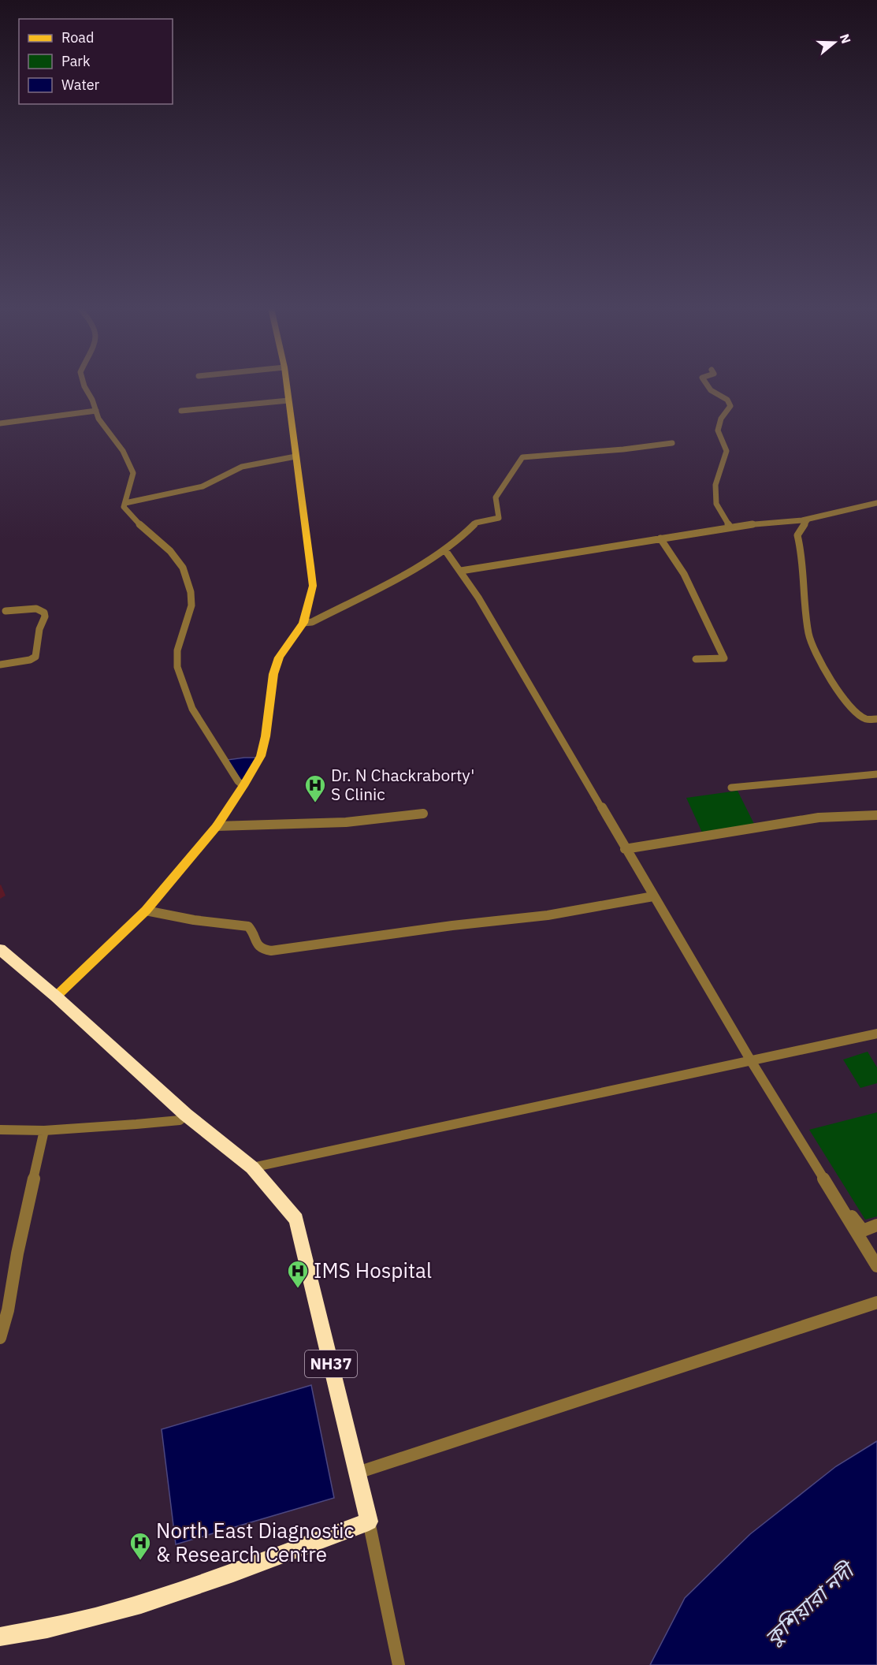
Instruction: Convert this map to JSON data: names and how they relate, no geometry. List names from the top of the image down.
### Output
{
  "streets": {
    "highway": ["NH37"]
  },
  "water": ["কুশিয়ারা নদী"],
  "places": {
    "hospital": ["Dr. N Chackraborty' S Clinic", "IMS Hospital", "North East Diagnostic & Research Centre"]
  },
  "legend": ["Road", "Park", "Water"],
  "north": "right"
}
